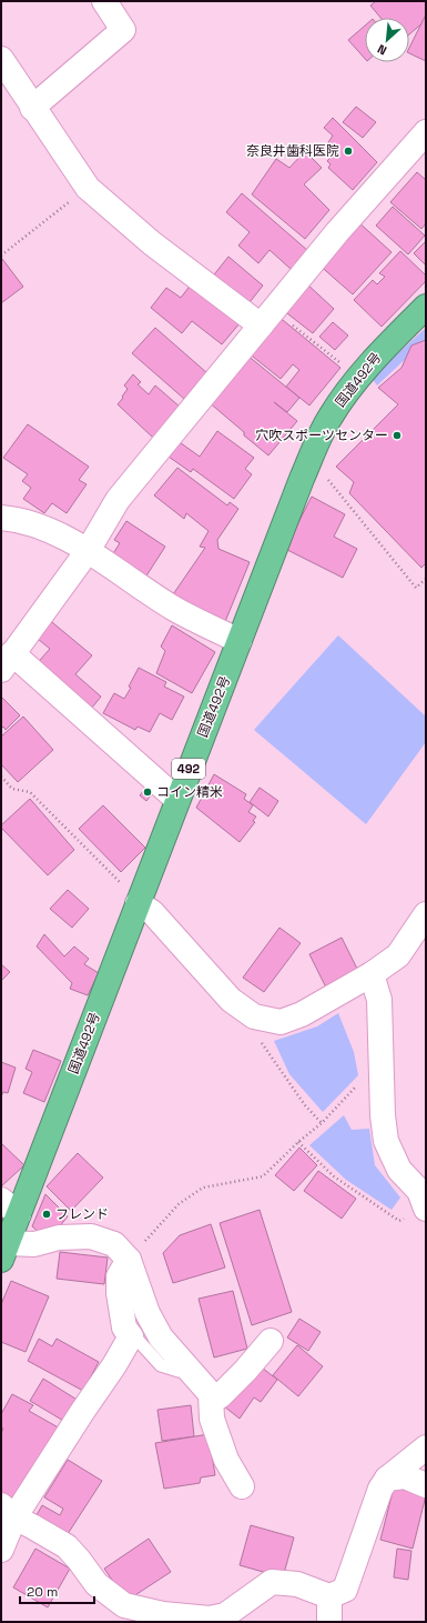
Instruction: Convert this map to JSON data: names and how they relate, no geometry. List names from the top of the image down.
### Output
{
  "streets": {
    "highway": ["国道492号", "492"]
  },
  "places": [
    "奈良井歯科医院",
    "穴吹スポーツセンター",
    "コイン精米",
    "フレンド"
  ],
  "scale_bar": "20 m",
  "north": "bottom left"
}
